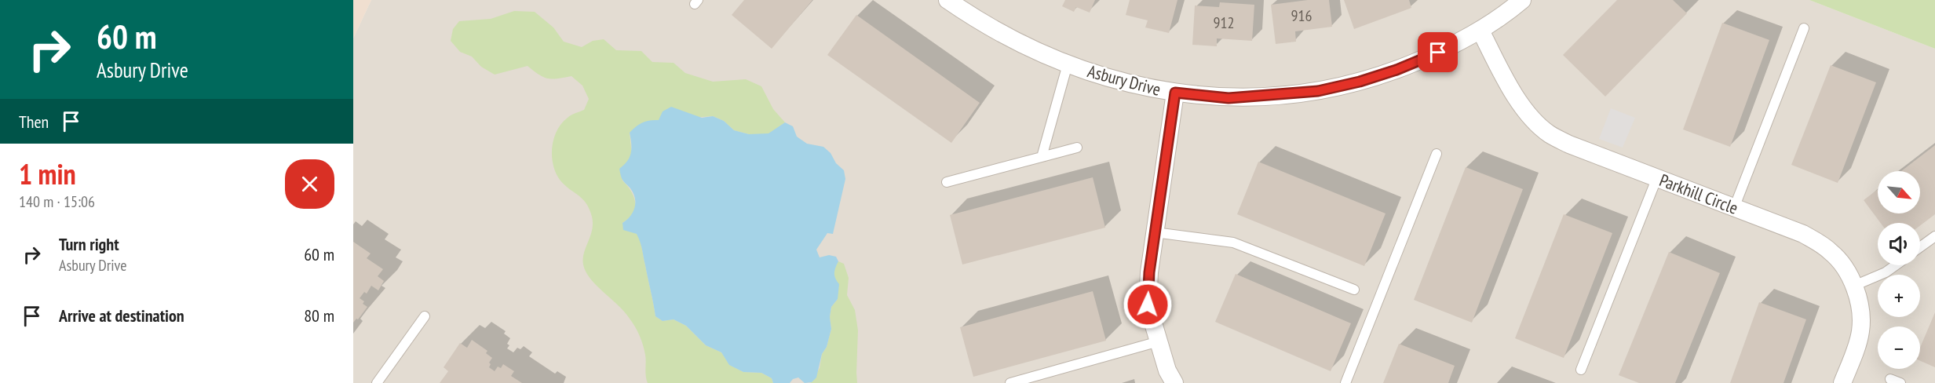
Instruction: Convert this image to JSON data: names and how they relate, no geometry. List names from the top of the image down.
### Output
{
  "streets": {
    "street": ["Asbury Drive", "Parkhill Circle"]
  },
  "crossings": [
    ["Asbury Drive", "Parkhill Circle"]
  ],
  "house_numbers": ["916", "912"],
  "north": "bottom right",
  "page": {
    "turn": ["60 m", "Asbury Drive"],
    "then": "Then",
    "heading": ["1 min", "140 m · 15:06"],
    "map_buttons": ["+", "−"],
    "list": [
      {
        "name": "Turn right",
        "note": "Asbury Drive",
        "value": "60 m"
      },
      {
        "name": "Arrive at destination",
        "value": "80 m"
      }
    ]
  }
}
